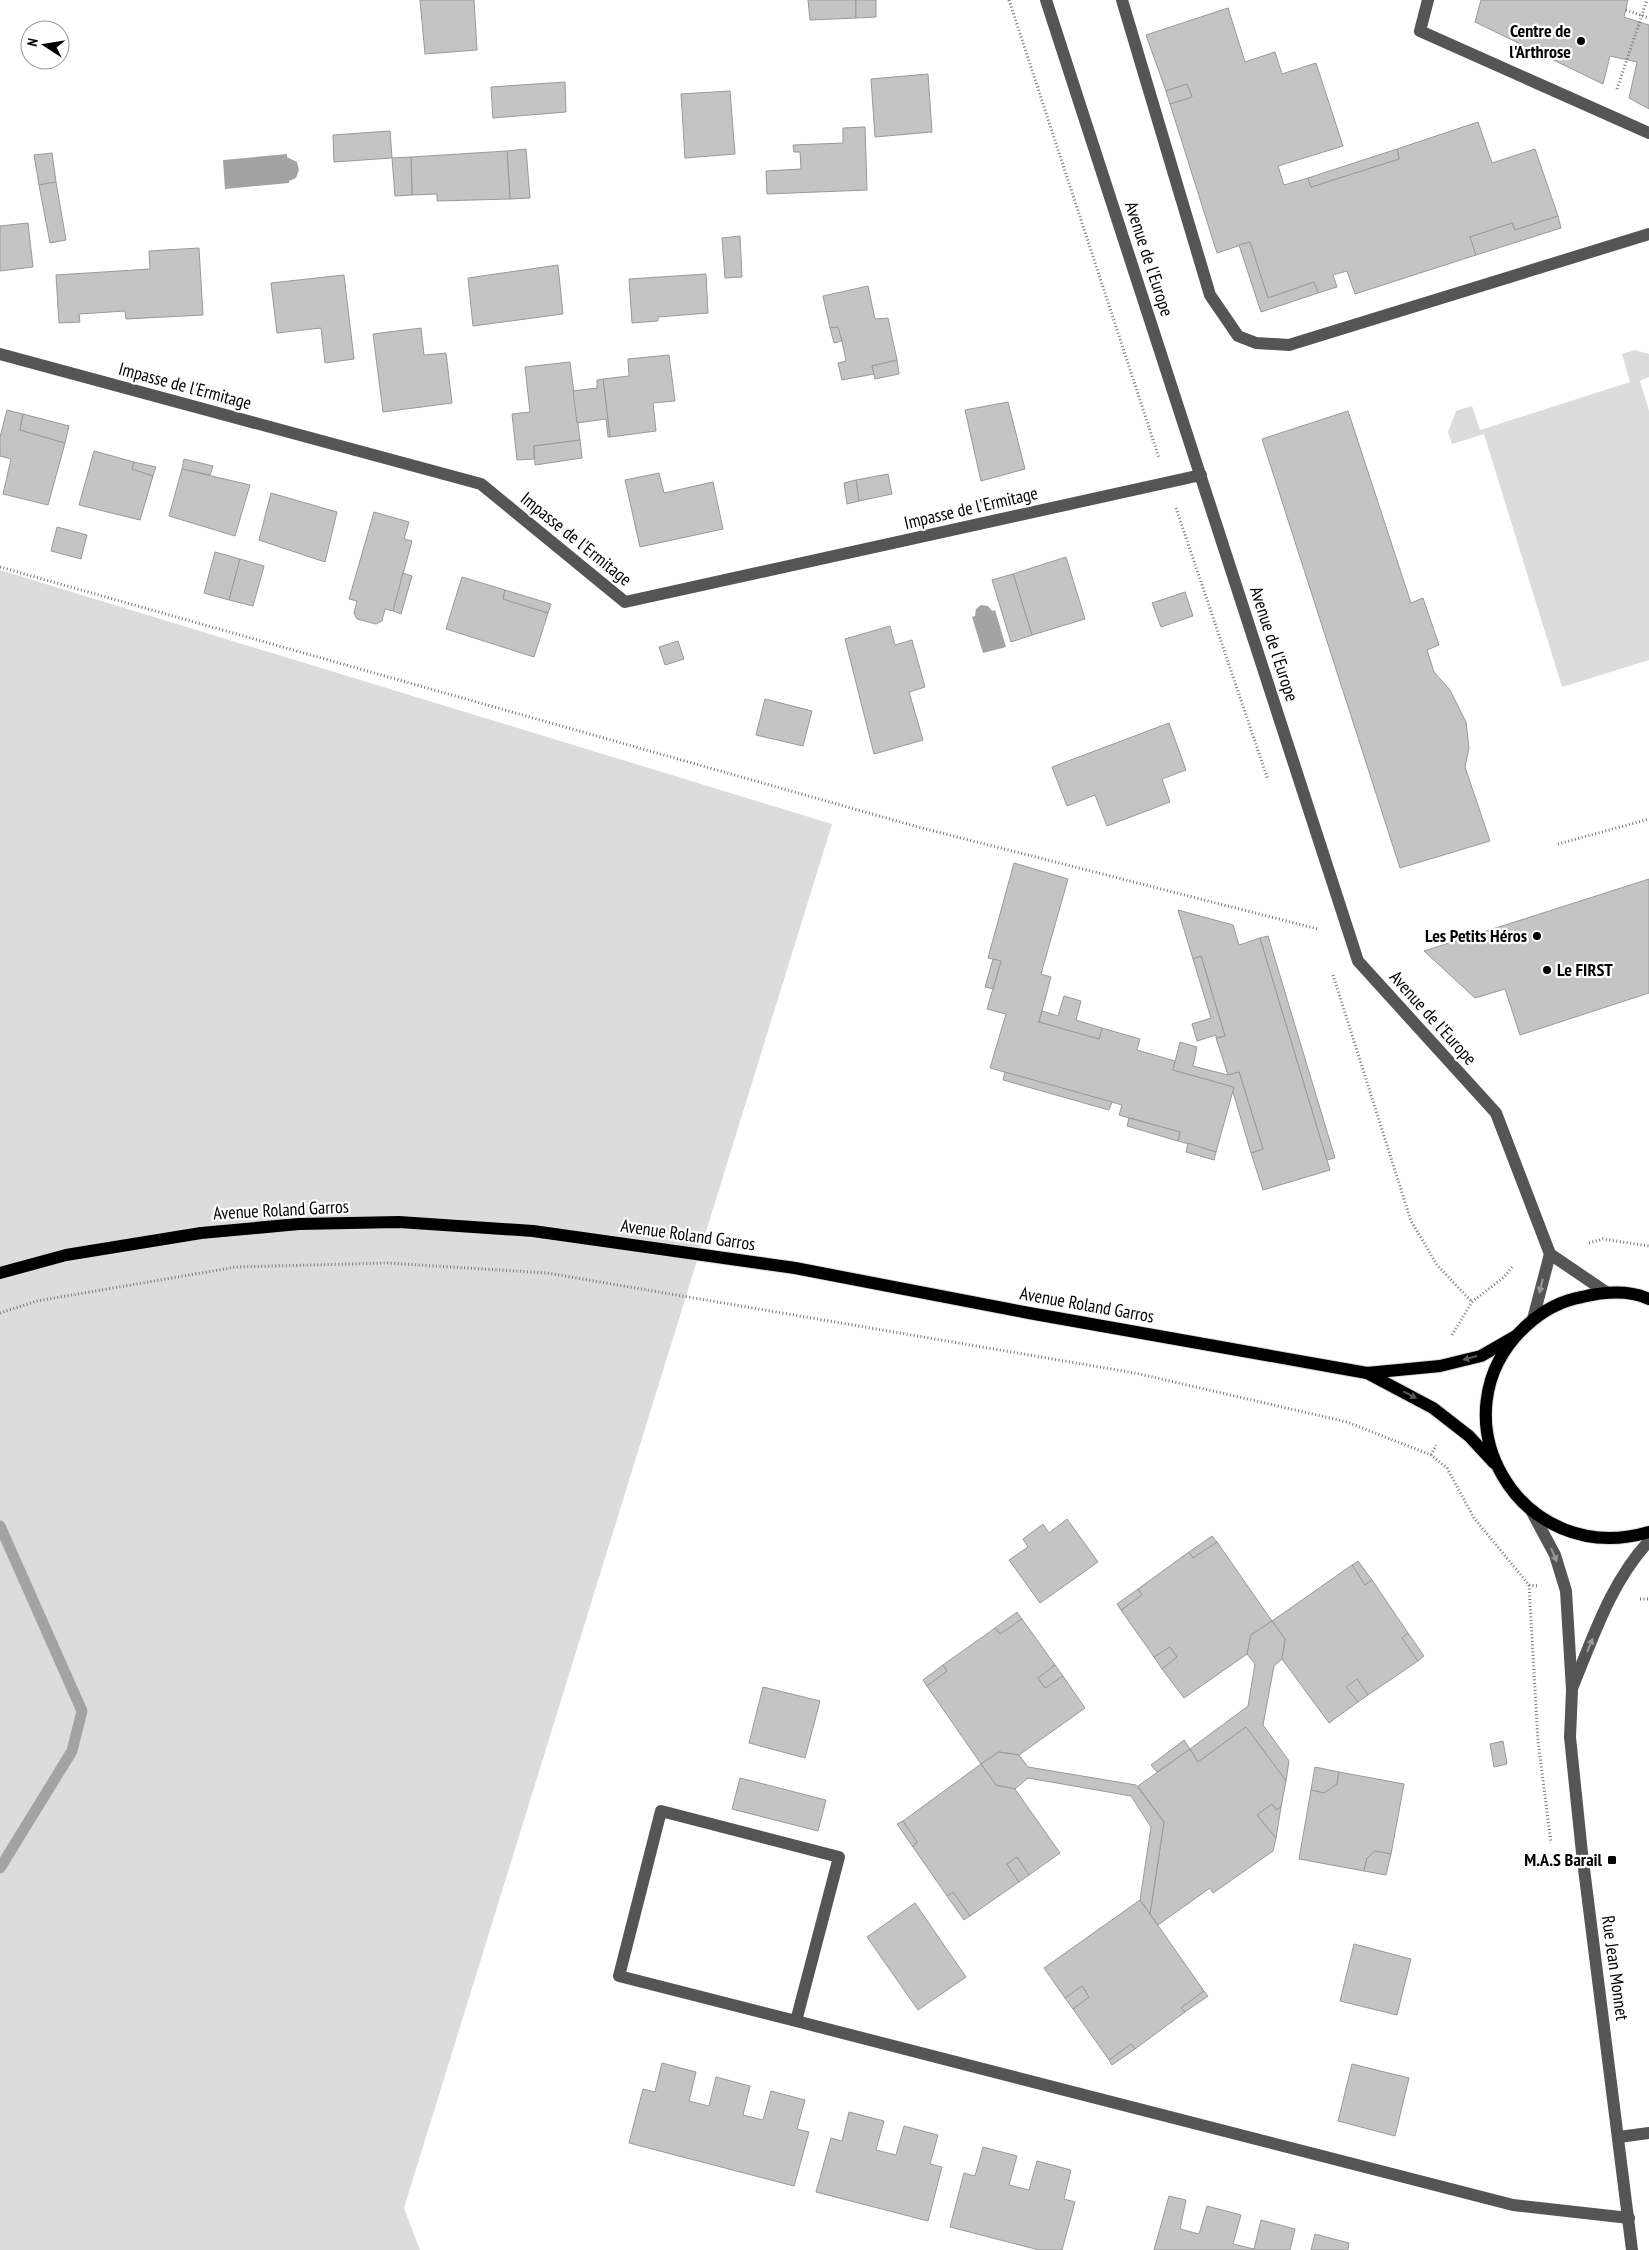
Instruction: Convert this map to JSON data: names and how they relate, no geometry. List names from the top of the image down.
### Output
{
  "streets": {
    "main road": ["Avenue Roland Garros"],
    "street": ["Avenue de l'Europe", "Impasse de l'Ermitage", "Rue Jean Monnet"]
  },
  "crossings": [
    ["Avenue de l'Europe", "Impasse de l'Ermitage"]
  ],
  "places": {
    "other": ["Centre de l'Arthrose", "Les Petits Héros", "Le FIRST"],
    "transit": ["M.A.S Barail"]
  },
  "north": "left"
}
